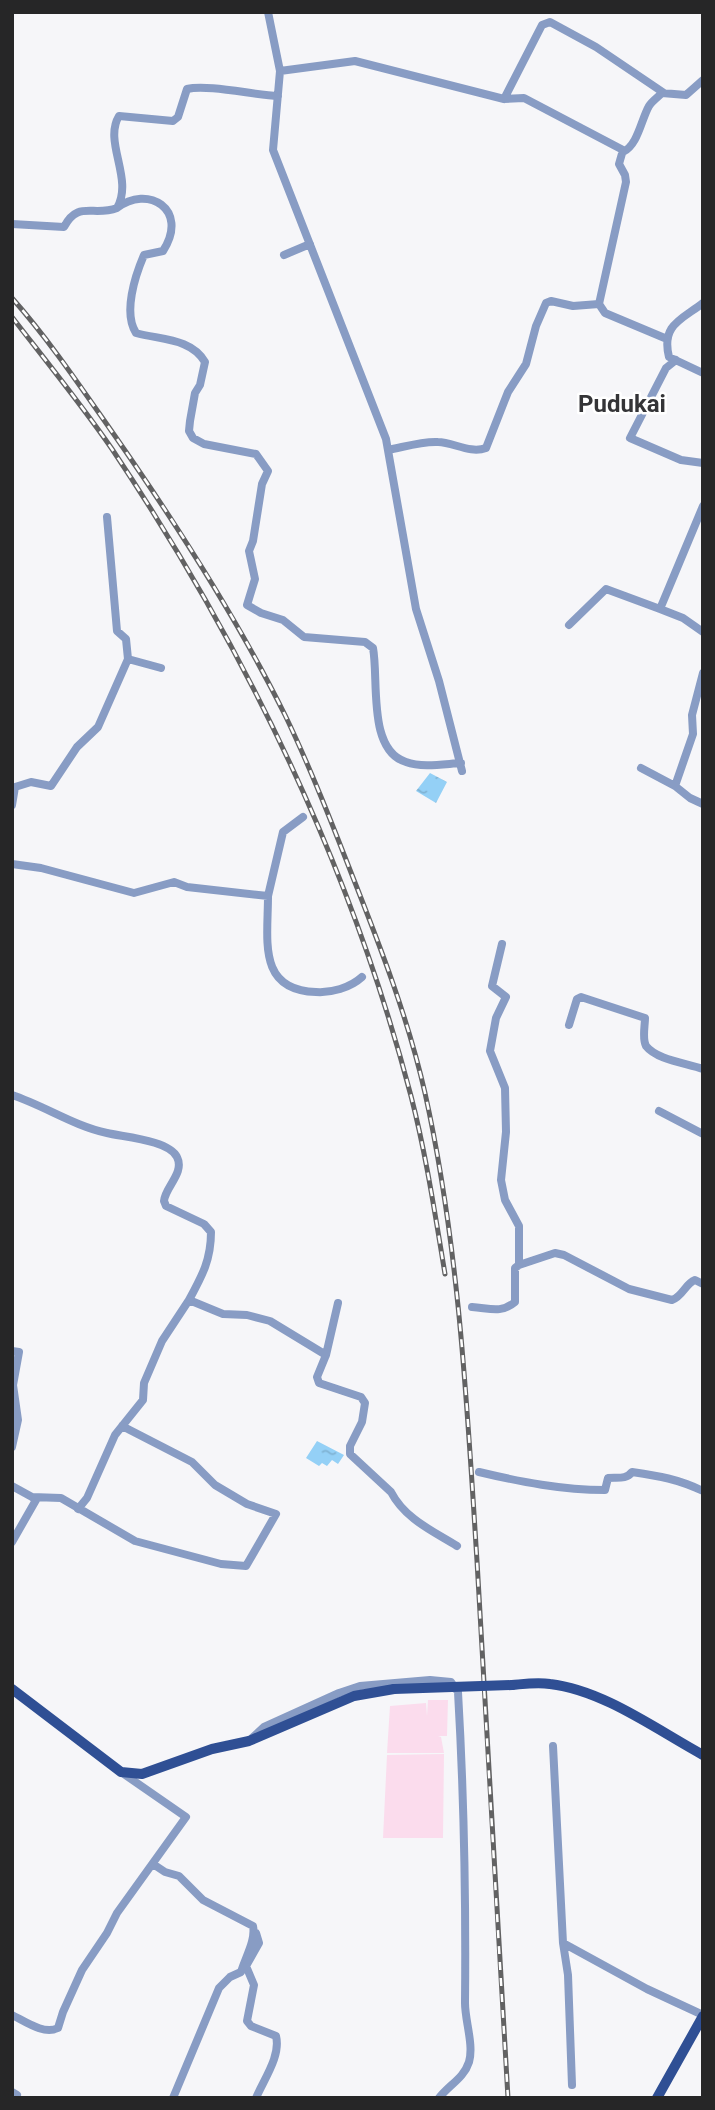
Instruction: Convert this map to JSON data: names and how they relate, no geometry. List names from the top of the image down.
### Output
{
  "districts": ["Pudukai"]
}
